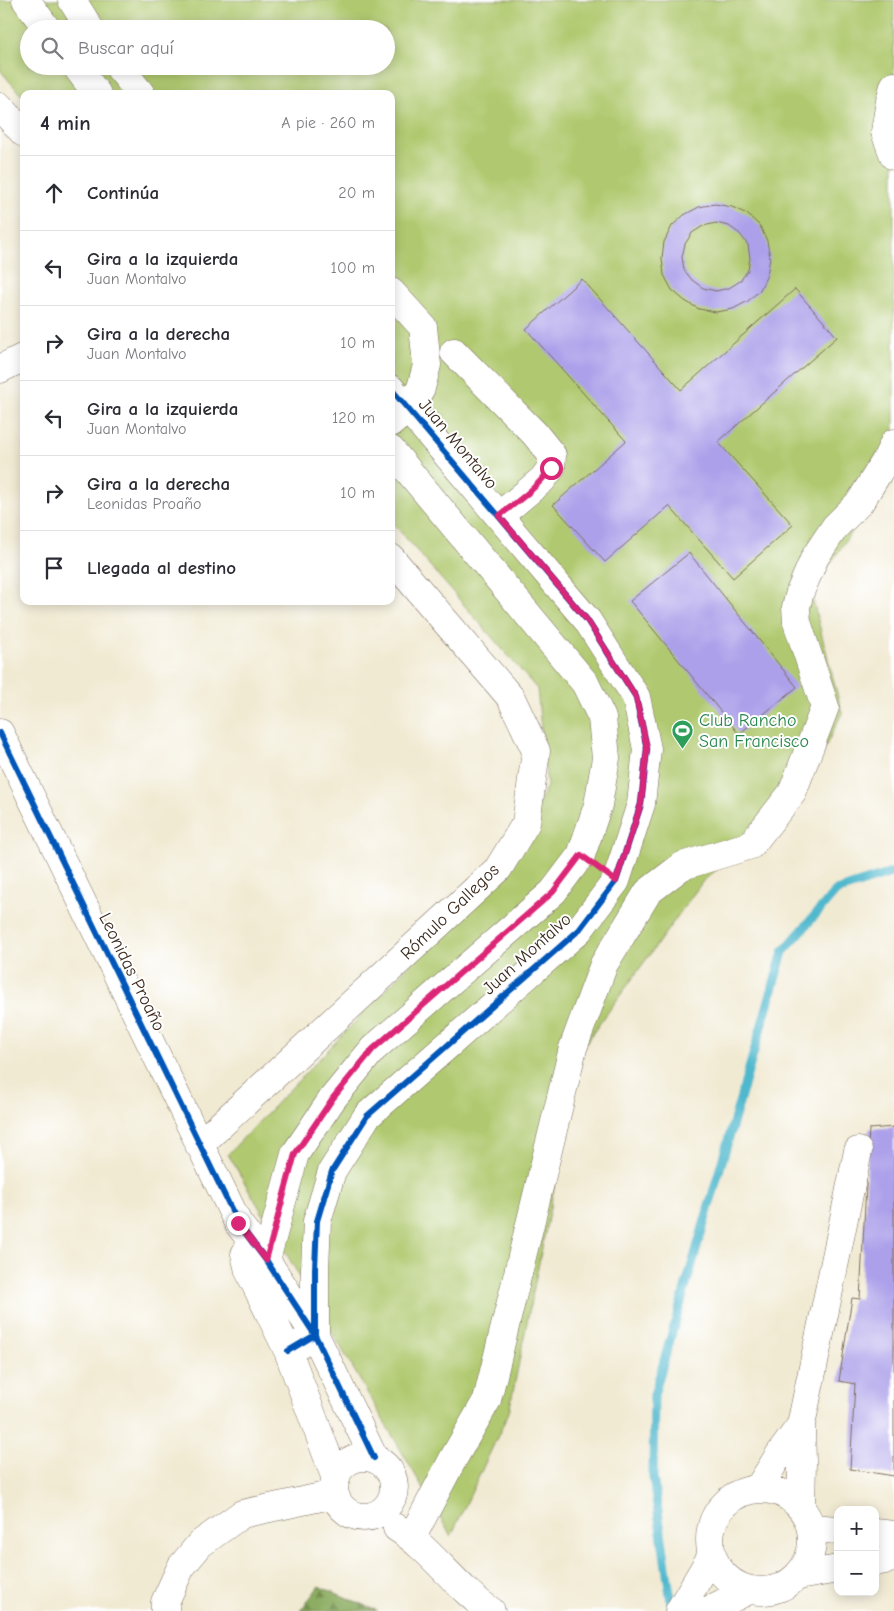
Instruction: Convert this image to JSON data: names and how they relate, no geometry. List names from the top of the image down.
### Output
{
  "streets": {
    "street": ["Juan Montalvo", "Rómulo Gallegos", "Leonidas Proaño"]
  },
  "crossings": [
    ["Juan Montalvo", "Leonidas Proaño"],
    ["Rómulo Gallegos", "Leonidas Proaño"]
  ],
  "places": {
    "sports": ["Club Rancho San Francisco"]
  },
  "page": {
    "search": "Buscar aquí",
    "heading": ["4 min", "A pie · 260 m"],
    "list": [
      ["Continúa", "20 m"],
      ["Gira a la izquierda", "Juan Montalvo", "100 m"],
      ["Gira a la derecha", "Juan Montalvo", "10 m"],
      ["Gira a la izquierda", "Juan Montalvo", "120 m"],
      ["Gira a la derecha", "Leonidas Proaño", "10 m"],
      "Llegada al destino"
    ],
    "map_buttons": ["+", "−"]
  }
}
